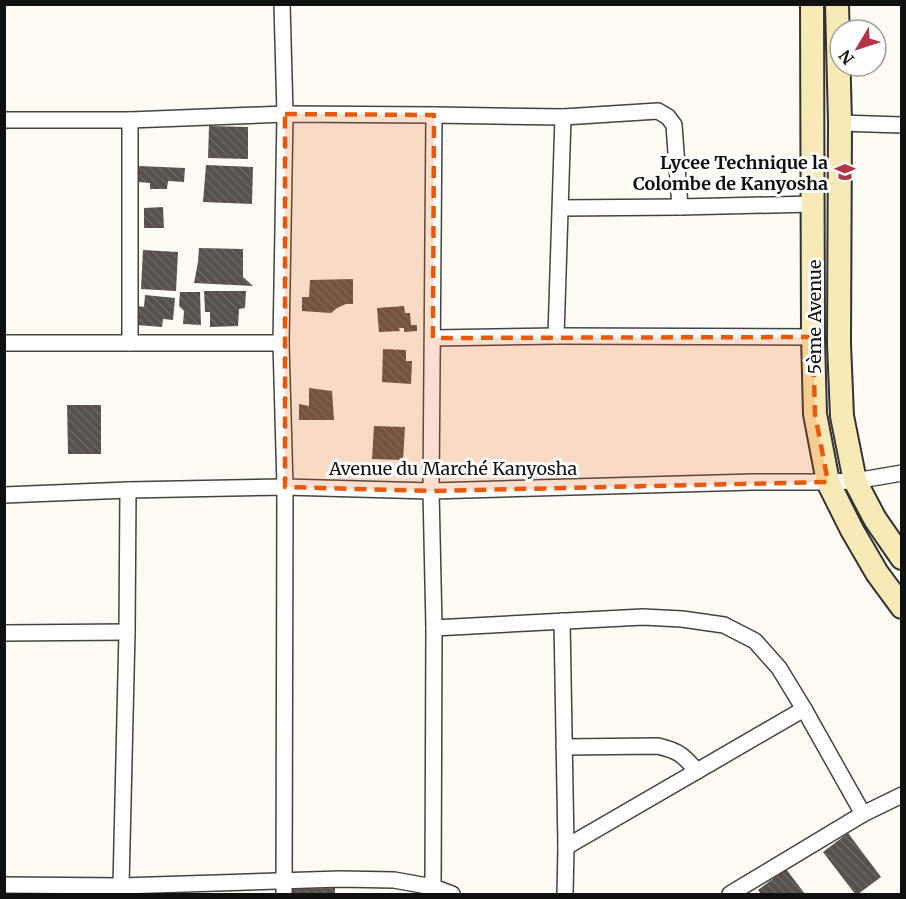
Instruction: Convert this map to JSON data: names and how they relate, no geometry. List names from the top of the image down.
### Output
{
  "streets": {
    "street": ["5ème Avenue", "Avenue du Marché Kanyosha"]
  },
  "crossings": [
    ["5ème Avenue", "Avenue du Marché Kanyosha"]
  ],
  "places": {
    "school or university": ["Lycee Technique la Colombe de Kanyosha"]
  },
  "north": "bottom left"
}
